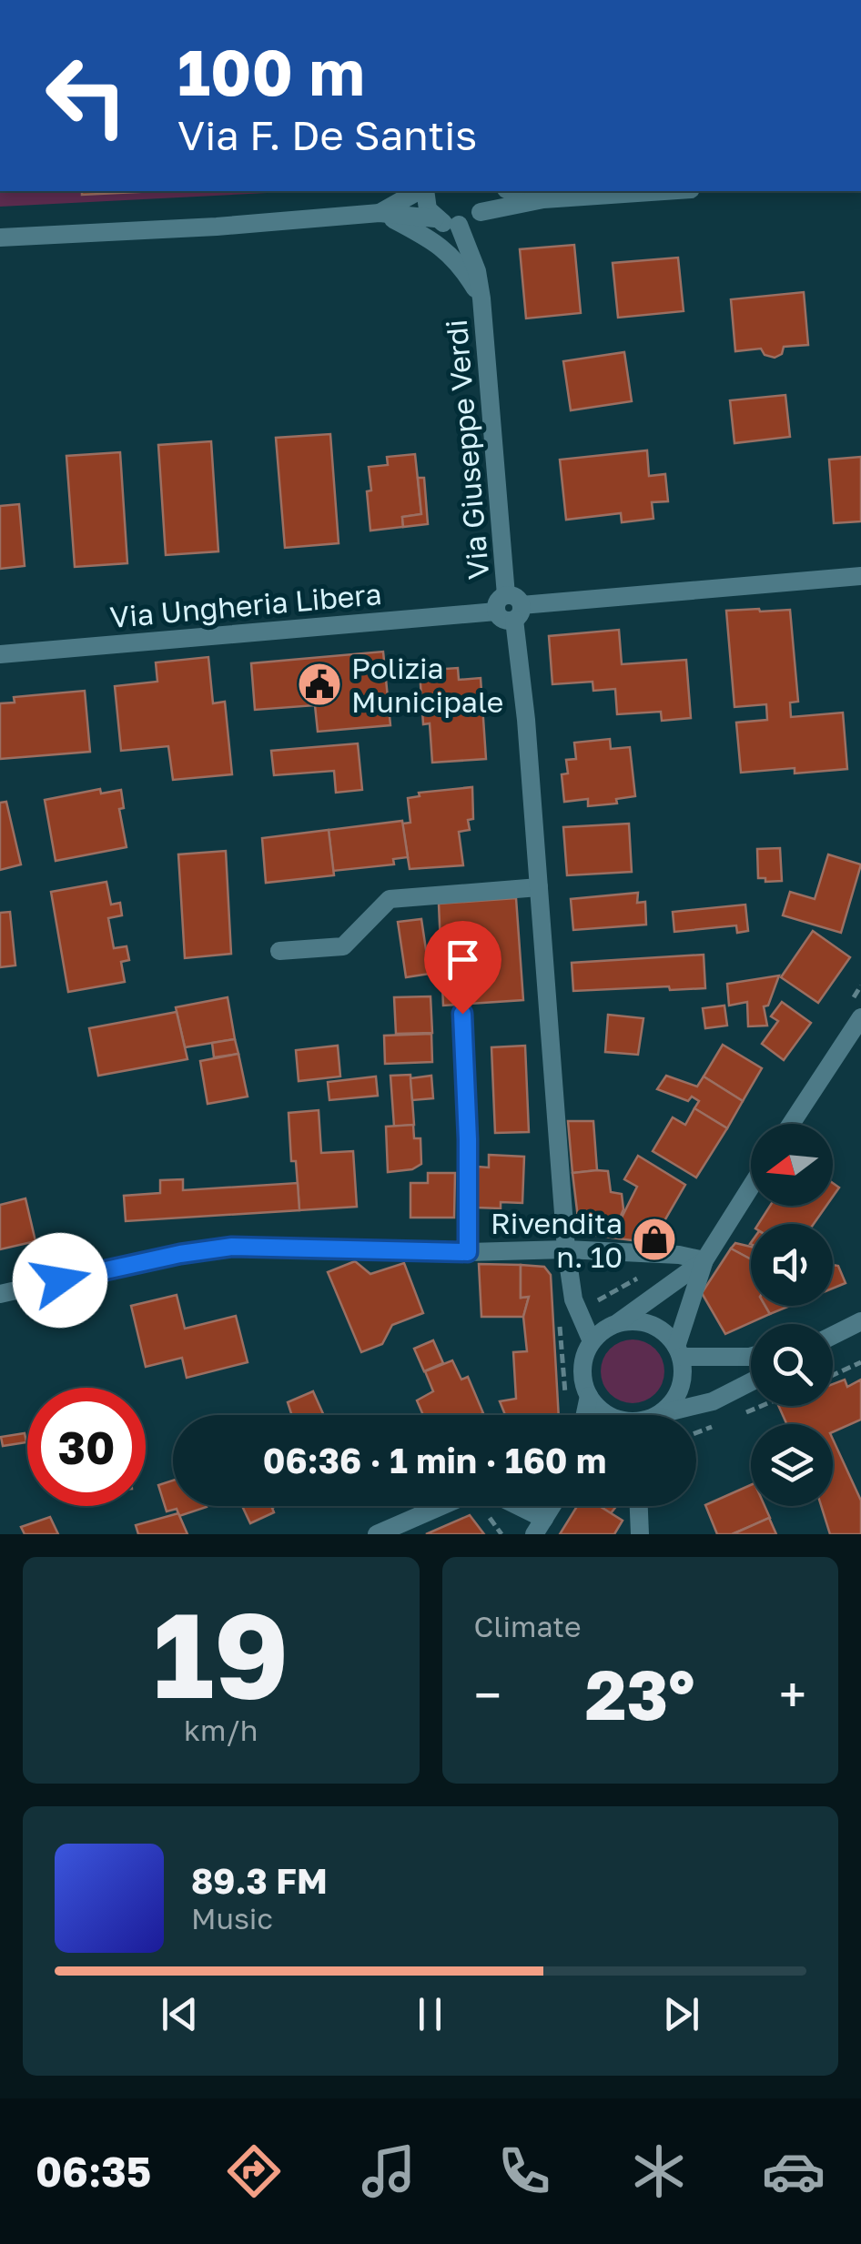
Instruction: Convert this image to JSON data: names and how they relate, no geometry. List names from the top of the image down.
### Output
{
  "streets": {
    "street": ["Via Giuseppe Verdi", "Via Ungheria Libera"]
  },
  "crossings": [
    ["Via Giuseppe Verdi", "Via Ungheria Libera"]
  ],
  "places": {
    "public building": ["Polizia Municipale"],
    "shop": ["Rivendita n. 10"]
  },
  "north": "left",
  "page": {
    "turn": ["100 m", "Via F. De Santis"],
    "limit": "30",
    "trip": "06:36 · 1 min · 160 m",
    "tile": [
      ["19", "km/h"],
      "Climate"
    ],
    "heat": ["−", "23°", "+"],
    "song": ["89.3 FM", "Music"],
    "tabs": "06:35"
  }
}
